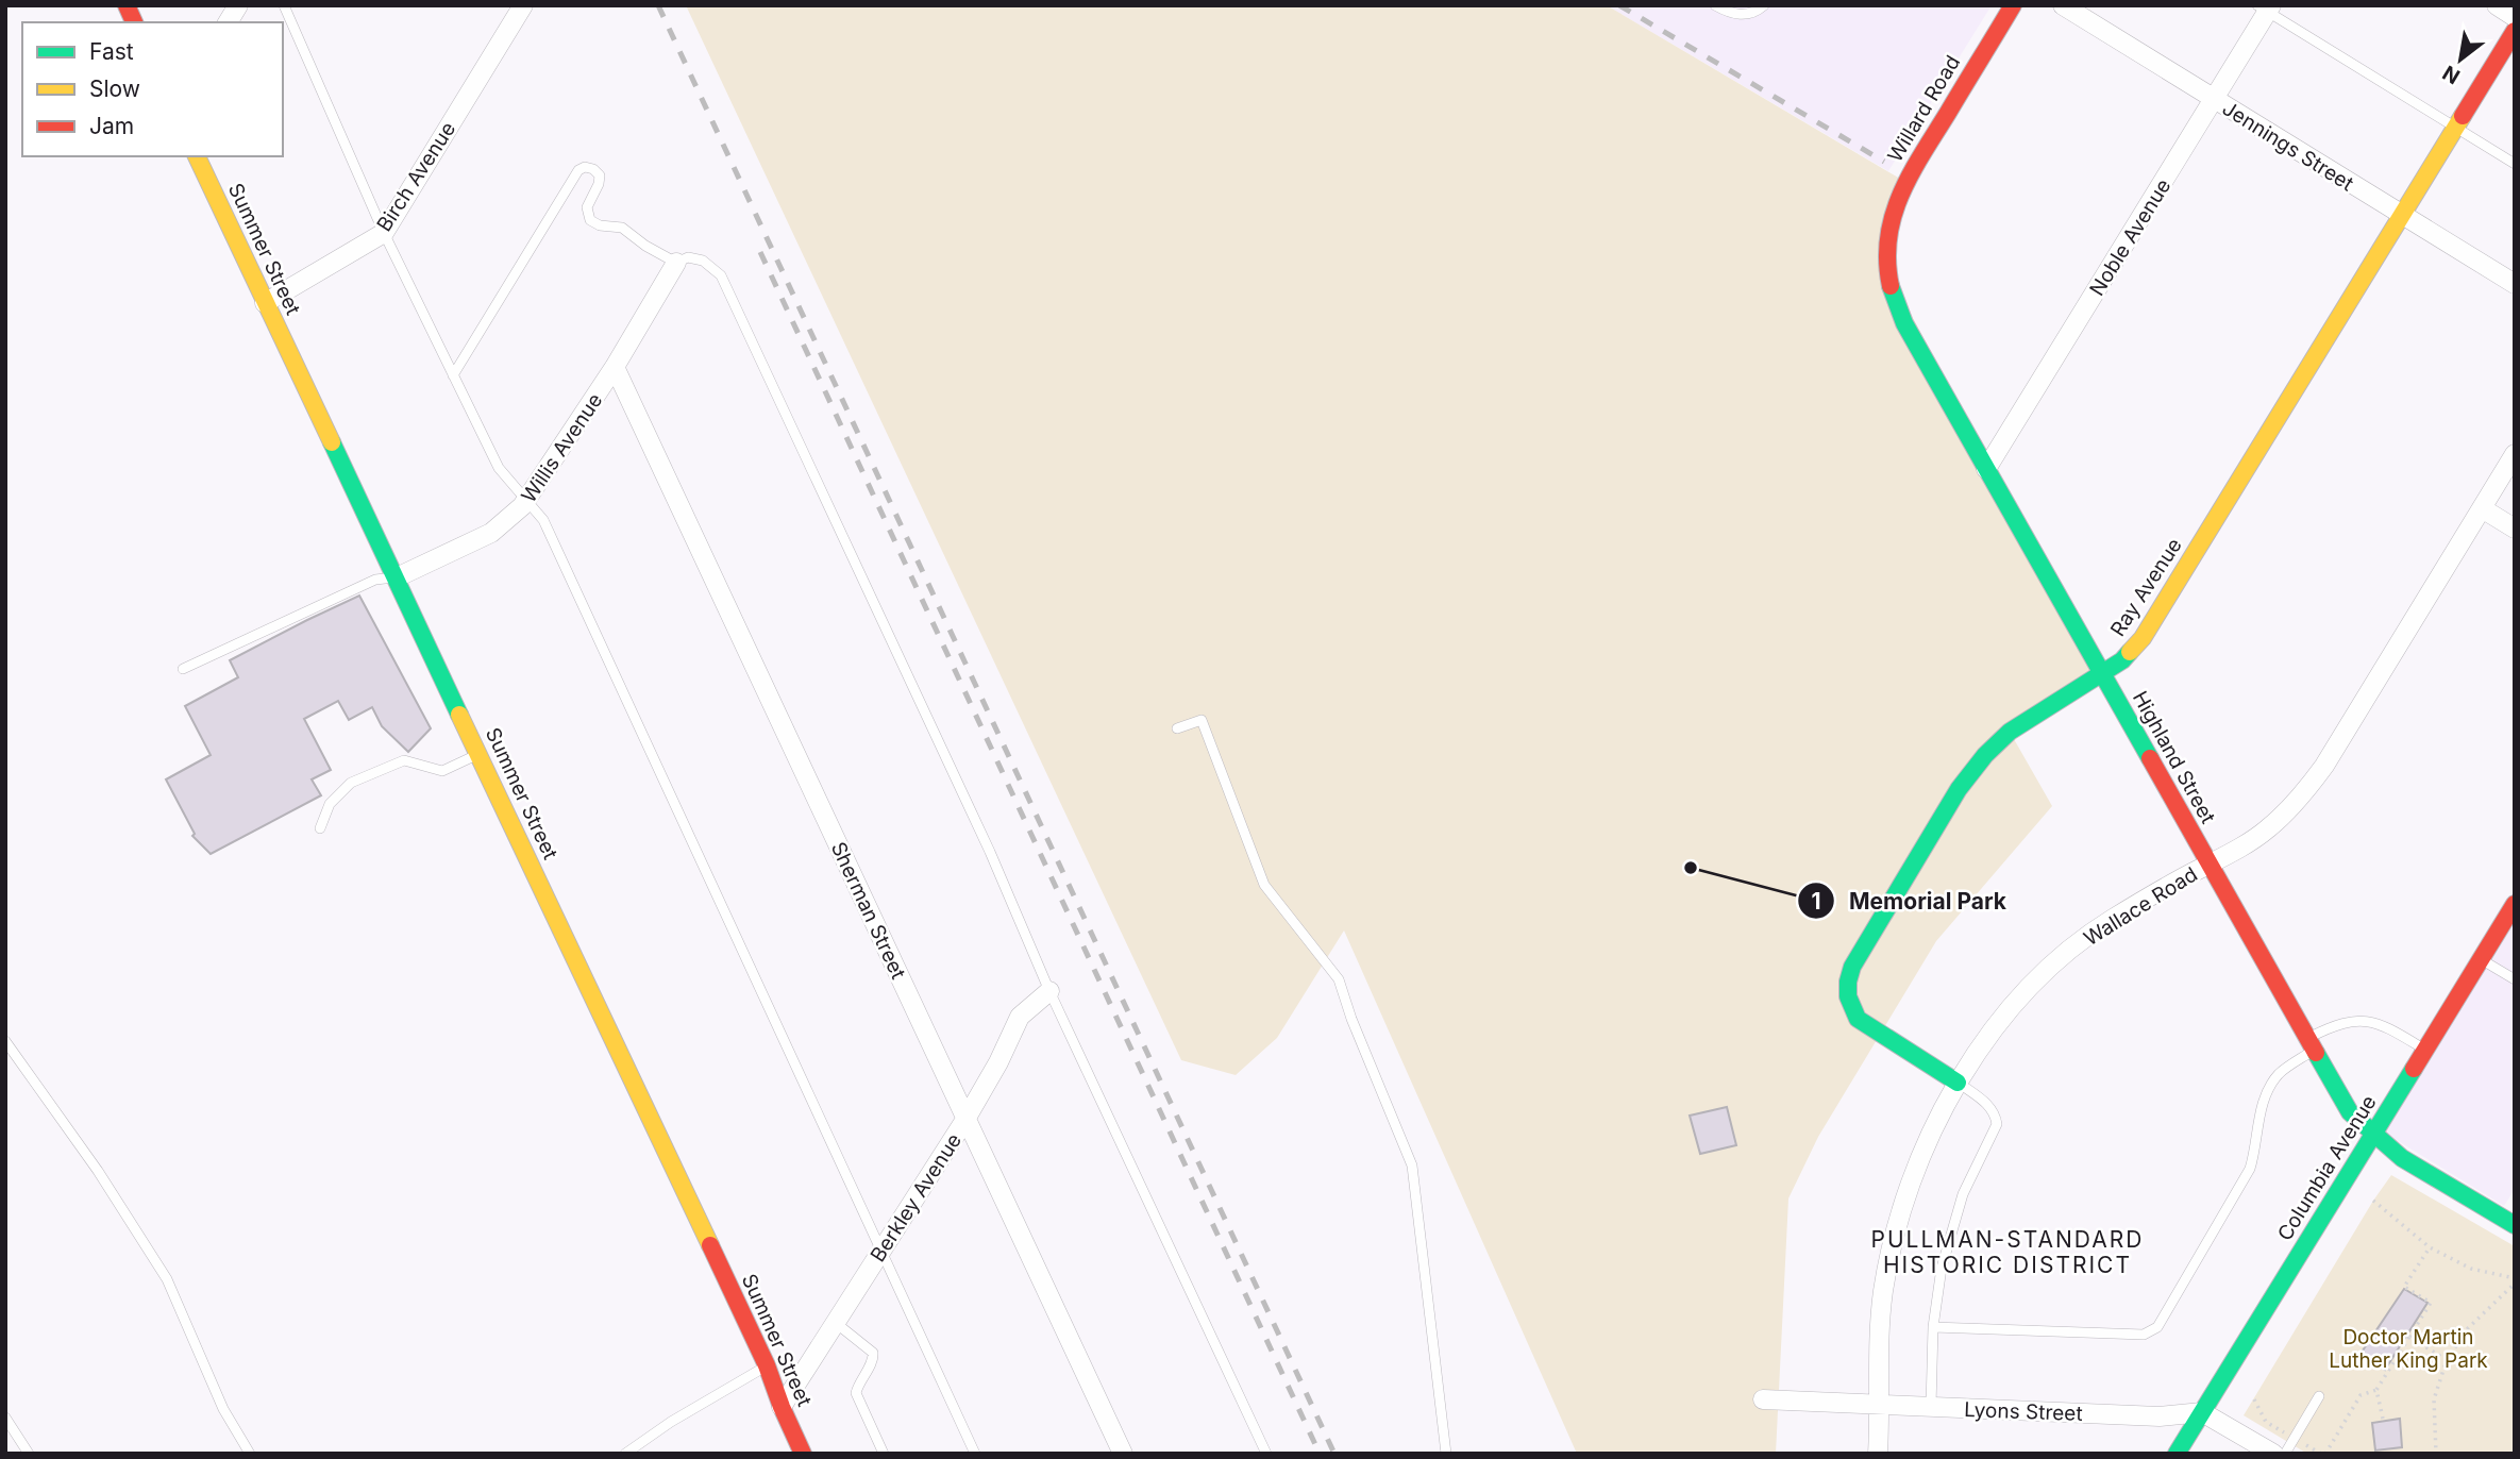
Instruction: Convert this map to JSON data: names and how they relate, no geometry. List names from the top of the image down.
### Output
{
  "streets": {
    "street": [
      "Willard Road",
      "Jennings Street",
      "Birch Avenue",
      "Noble Avenue",
      "Summer Street",
      "Willis Avenue",
      "Ray Avenue",
      "Highland Street",
      "Wallace Road",
      "Sherman Street",
      "Columbia Avenue",
      "Berkley Avenue",
      "Lyons Street"
    ]
  },
  "crossings": [
    ["Willard Road", "Highland Street"],
    ["Jennings Street", "Noble Avenue"],
    ["Jennings Street", "Ray Avenue"],
    ["Birch Avenue", "Summer Street"],
    ["Noble Avenue", "Highland Street"],
    ["Summer Street", "Willis Avenue"],
    ["Summer Street", "Berkley Avenue"],
    ["Willis Avenue", "Sherman Street"],
    ["Ray Avenue", "Highland Street"],
    ["Ray Avenue", "Wallace Road"],
    ["Highland Street", "Wallace Road"],
    ["Highland Street", "Columbia Avenue"],
    ["Wallace Road", "Lyons Street"],
    ["Sherman Street", "Berkley Avenue"],
    ["Columbia Avenue", "Lyons Street"]
  ],
  "districts": ["PULLMAN-STANDARD HISTORIC DISTRICT"],
  "parks": ["Doctor Martin Luther King Park"],
  "places": ["Memorial Park"],
  "legend": ["Fast", "Slow", "Jam"],
  "north": "bottom left"
}
